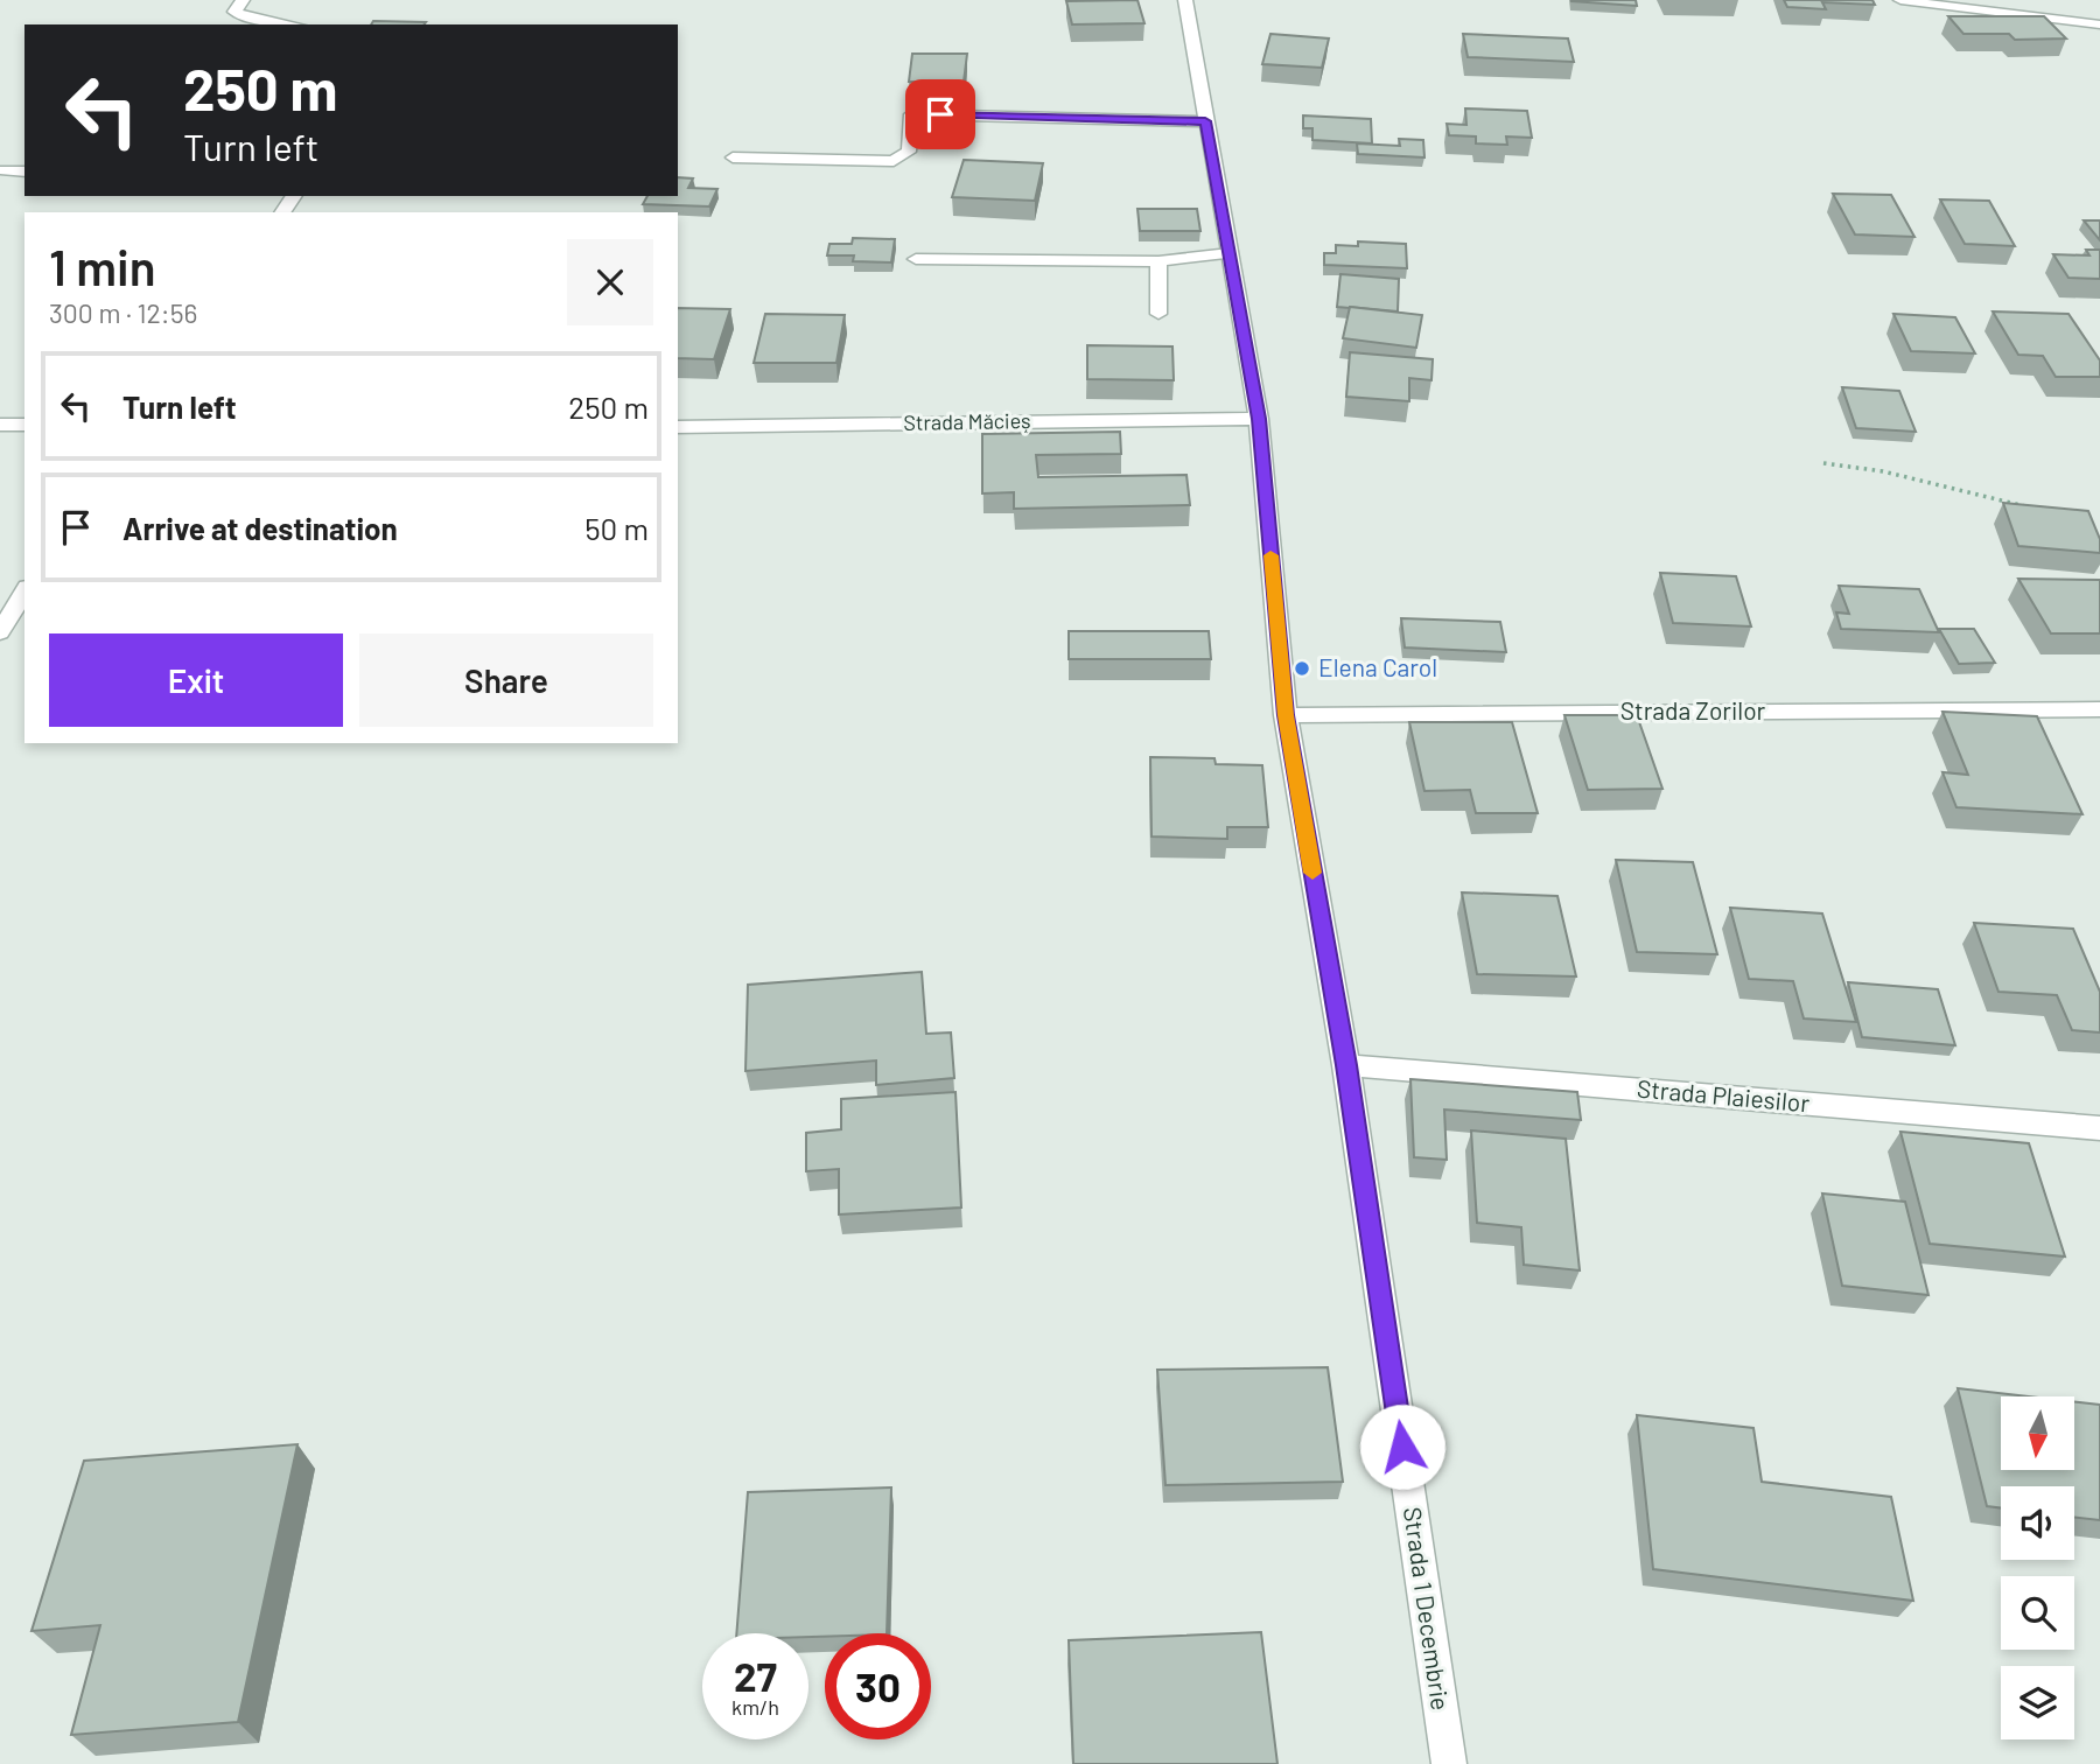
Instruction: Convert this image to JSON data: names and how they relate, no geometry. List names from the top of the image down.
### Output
{
  "streets": {
    "street": [
      "Strada Măcieș",
      "Strada Zorilor",
      "Strada Plaiesilor",
      "Strada 1 Decembrie"
    ]
  },
  "crossings": [
    ["Strada Măcieș", "Strada 1 Decembrie"],
    ["Strada Zorilor", "Strada 1 Decembrie"],
    ["Strada Plaiesilor", "Strada 1 Decembrie"]
  ],
  "places": ["Elena Carol"],
  "north": "bottom",
  "page": {
    "turn": ["250 m", "Turn left"],
    "heading": ["1 min", "300 m · 12:56"],
    "list": [
      {
        "name": "Turn left",
        "value": "250 m"
      },
      {
        "name": "Arrive at destination",
        "value": "50 m"
      }
    ],
    "buttons": ["Exit", "Share"],
    "speed": "27 km/h",
    "limit": "30"
  }
}
